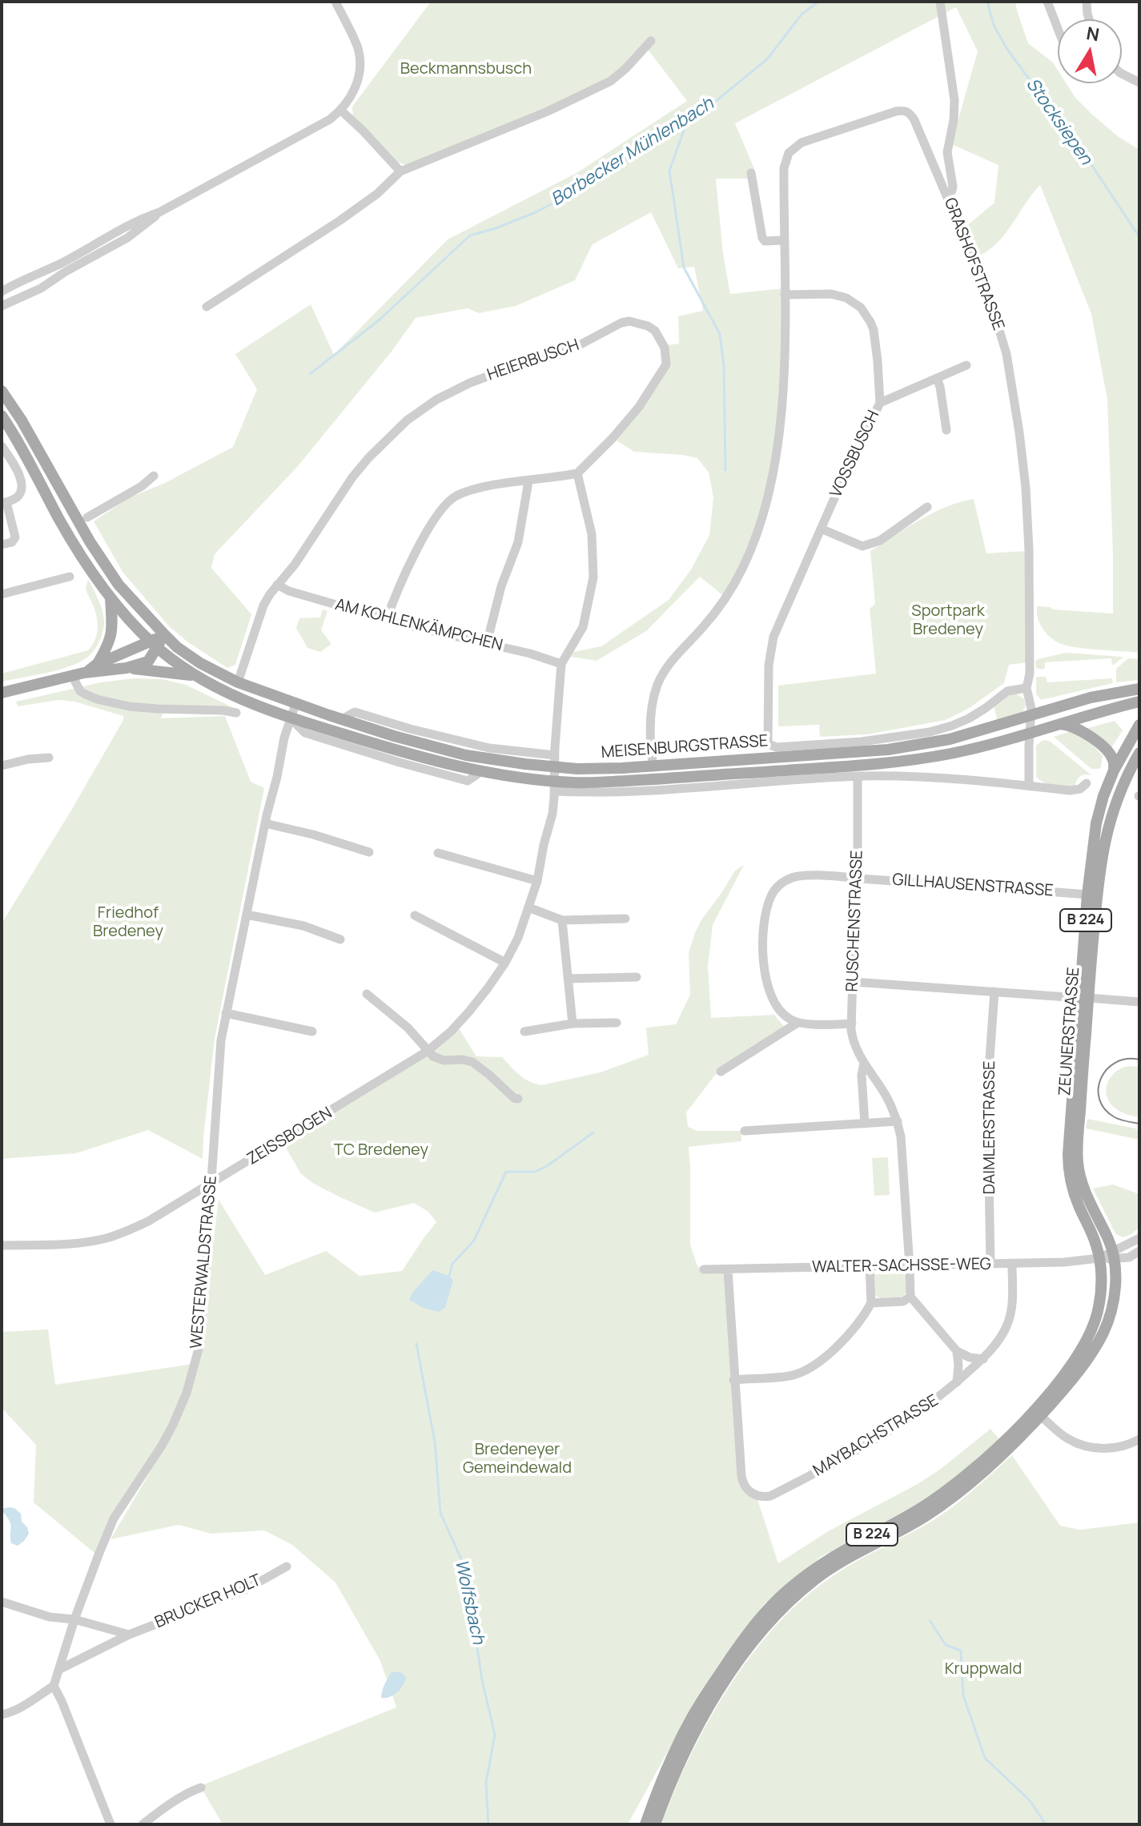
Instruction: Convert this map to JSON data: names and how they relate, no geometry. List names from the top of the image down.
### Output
{
  "streets": {
    "main road": ["MEISENBURGSTRASSE", "B 224", "ZEUNERSTRASSE"],
    "street": [
      "GRASHOFSTRASSE",
      "HEIERBUSCH",
      "VOSSBUSCH",
      "AM KOHLENKÄMPCHEN",
      "GILLHAUSENSTRASSE",
      "RUSCHENSTRASSE",
      "DAIMLERSTRASSE",
      "ZEISSBOGEN",
      "WESTERWALDSTRASSE",
      "WALTER-SACHSSE-WEG",
      "MAYBACHSTRASSE",
      "BRUCKER HOLT"
    ]
  },
  "crossings": [
    ["GRASHOFSTRASSE", "VOSSBUSCH"],
    ["GRASHOFSTRASSE", "MEISENBURGSTRASSE"],
    ["HEIERBUSCH", "AM KOHLENKÄMPCHEN"],
    ["HEIERBUSCH", "MEISENBURGSTRASSE"],
    ["VOSSBUSCH", "MEISENBURGSTRASSE"],
    ["MEISENBURGSTRASSE", "RUSCHENSTRASSE"],
    ["MEISENBURGSTRASSE", "ZEISSBOGEN"],
    ["MEISENBURGSTRASSE", "WESTERWALDSTRASSE"],
    ["GILLHAUSENSTRASSE", "RUSCHENSTRASSE"],
    ["GILLHAUSENSTRASSE", "ZEUNERSTRASSE"],
    ["B 224", "ZEUNERSTRASSE"],
    ["B 224", "WALTER-SACHSSE-WEG"],
    ["RUSCHENSTRASSE", "WALTER-SACHSSE-WEG"],
    ["ZEUNERSTRASSE", "WALTER-SACHSSE-WEG"],
    ["DAIMLERSTRASSE", "WALTER-SACHSSE-WEG"],
    ["ZEISSBOGEN", "WESTERWALDSTRASSE"],
    ["WESTERWALDSTRASSE", "BRUCKER HOLT"],
    ["WALTER-SACHSSE-WEG", "MAYBACHSTRASSE"]
  ],
  "water": ["Stocksiepen", "Borbecker Mühlenbach", "Wolfsbach"],
  "parks": [
    "Beckmannsbusch",
    "Sportpark Bredeney",
    "Friedhof Bredeney",
    "TC Bredeney",
    "Bredeneyer Gemeindewald",
    "Kruppwald"
  ],
  "north": "top"
}
